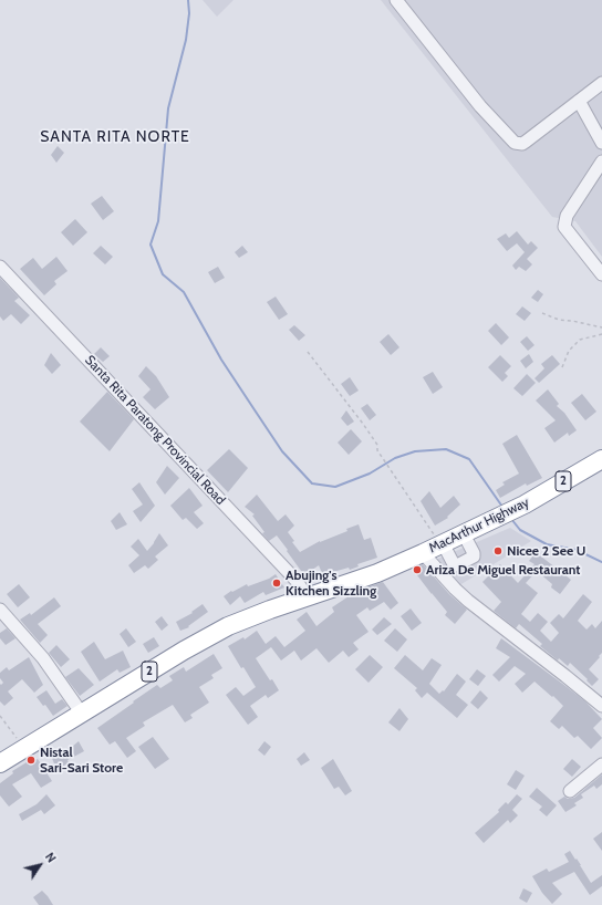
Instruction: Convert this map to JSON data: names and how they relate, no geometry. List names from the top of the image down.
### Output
{
  "streets": {
    "highway": ["2", "MacArthur Highway"],
    "street": ["Santa Rita Paratong Provincial Road"]
  },
  "crossings": [
    ["Santa Rita Paratong Provincial Road", "MacArthur Highway"]
  ],
  "districts": ["SANTA RITA NORTE"],
  "places": [
    "Nicee 2 See U",
    "Ariza De Miguel Restaurant",
    "Abujing's Kitchen Sizzling",
    "Nistal Sari-Sari Store"
  ],
  "north": "top right"
}
